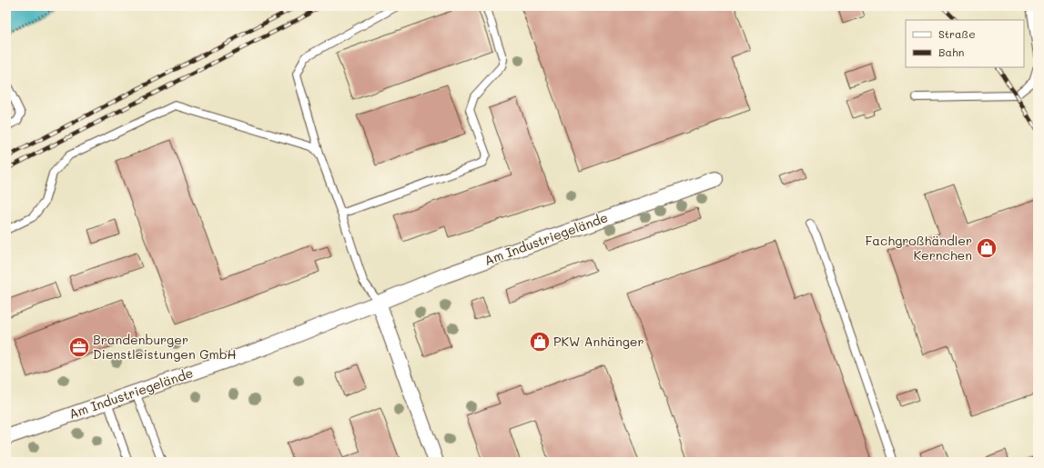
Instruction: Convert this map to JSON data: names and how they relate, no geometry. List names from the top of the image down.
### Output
{
  "streets": {
    "street": ["Am Industriegelände"]
  },
  "places": {
    "shop": ["Fachgroßhändler Kernchen", "PKW Anhänger"],
    "office": ["Brandenburger Dienstleistungen GmbH"]
  },
  "legend": ["Straße", "Bahn"]
}
